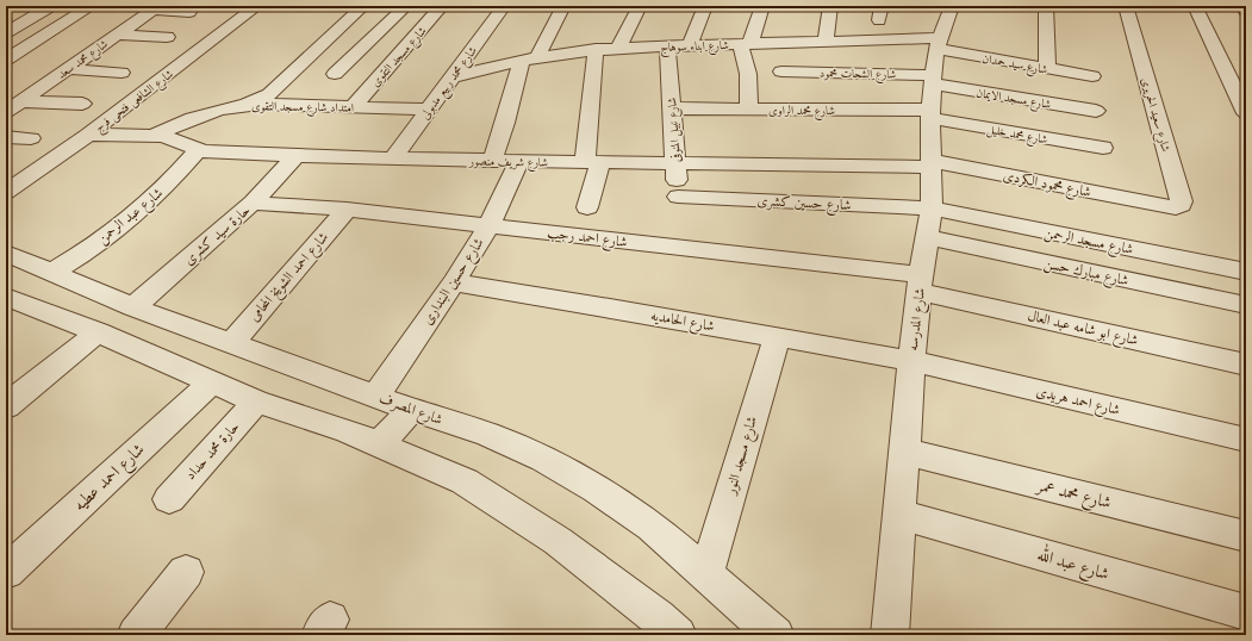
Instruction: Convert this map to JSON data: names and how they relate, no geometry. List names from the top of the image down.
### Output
{
  "streets": {
    "street": [
      "شارع ابناء سوهاج",
      "شارع مسجد التقوى",
      "شارع محمد سعد",
      "شارع سيد حمدان",
      "شارع الشحات محمود",
      "شارع محمد ربيع مدبولى",
      "شارع مسجد الايمان",
      "شارع الشافعى فتحى فرج",
      "امتداد شارع مسجد التقوى",
      "شارع محمد الراوى",
      "شارع سعيد الحريرى",
      "شارع نبيل المنوفى",
      "شارع محمد خليل",
      "شارع شريف منصور",
      "شارع محمود الكردى",
      "شارع حسين كشرى",
      "شارع عبد الرحمن",
      "حارة سيد كشرى",
      "شارع احمد رجب",
      "شارع مسجد الرحمن",
      "شارع مبارك حسن",
      "شارع احمد الشويخ المحامى",
      "شارع حسين البندارى",
      "شارع المدرسه",
      "شارع الحامديه",
      "شارع ابو شامه عبد العال",
      "شارع احمد هريدى",
      "شارع المصرف",
      "حارة محمد حداد",
      "شارع مسجد النور",
      "شارع احمد عطيه",
      "شارع محمد عمر",
      "شارع عبد الله"
    ]
  },
  "crossings": [
    ["شارع ابناء سوهاج", "شارع سيد حمدان"],
    ["شارع ابناء سوهاج", "شارع محمد ربيع مدبولى"],
    ["شارع ابناء سوهاج", "شارع نبيل المنوفى"],
    ["شارع ابناء سوهاج", "شارع المدرسه"],
    ["شارع مسجد التقوى", "امتداد شارع مسجد التقوى"],
    ["شارع سيد حمدان", "شارع المدرسه"],
    ["شارع الشحات محمود", "شارع مسجد الايمان"],
    ["شارع الشحات محمود", "شارع المدرسه"],
    ["شارع محمد ربيع مدبولى", "امتداد شارع مسجد التقوى"],
    ["شارع محمد ربيع مدبولى", "شارع شريف منصور"],
    ["شارع مسجد الايمان", "شارع المدرسه"],
    ["شارع الشافعى فتحى فرج", "شارع شريف منصور"],
    ["امتداد شارع مسجد التقوى", "شارع شريف منصور"],
    ["شارع محمد الراوى", "شارع نبيل المنوفى"],
    ["شارع محمد الراوى", "شارع محمد خليل"],
    ["شارع محمد الراوى", "شارع المدرسه"],
    ["شارع سعيد الحريرى", "شارع محمود الكردى"],
    ["شارع نبيل المنوفى", "شارع شريف منصور"],
    ["شارع نبيل المنوفى", "شارع حسين كشرى"],
    ["شارع محمد خليل", "شارع المدرسه"],
    ["شارع شريف منصور", "شارع محمود الكردى"],
    ["شارع شريف منصور", "شارع عبد الرحمن"],
    ["شارع شريف منصور", "حارة سيد كشرى"],
    ["شارع شريف منصور", "شارع حسين البندارى"],
    ["شارع شريف منصور", "شارع المدرسه"],
    ["شارع محمود الكردى", "شارع المدرسه"],
    ["شارع حسين كشرى", "شارع مسجد الرحمن"],
    ["شارع حسين كشرى", "شارع المدرسه"],
    ["شارع عبد الرحمن", "شارع المصرف"],
    ["حارة سيد كشرى", "شارع احمد رجب"],
    ["حارة سيد كشرى", "شارع المصرف"],
    ["شارع احمد رجب", "شارع احمد الشويخ المحامى"],
    ["شارع احمد رجب", "شارع حسين البندارى"],
    ["شارع احمد رجب", "شارع المدرسه"],
    ["شارع احمد رجب", "شارع ابو شامه عبد العال"],
    ["شارع مسجد الرحمن", "شارع المدرسه"],
    ["شارع مبارك حسن", "شارع المدرسه"],
    ["شارع احمد الشويخ المحامى", "شارع المصرف"],
    ["شارع حسين البندارى", "شارع الحامديه"],
    ["شارع حسين البندارى", "شارع المصرف"],
    ["شارع المدرسه", "شارع الحامديه"],
    ["شارع المدرسه", "شارع ابو شامه عبد العال"],
    ["شارع المدرسه", "شارع احمد هريدى"],
    ["شارع المدرسه", "شارع محمد عمر"],
    ["شارع المدرسه", "شارع عبد الله"],
    ["شارع الحامديه", "شارع احمد هريدى"],
    ["شارع الحامديه", "شارع مسجد النور"],
    ["شارع المصرف", "شارع مسجد النور"]
  ]
}
